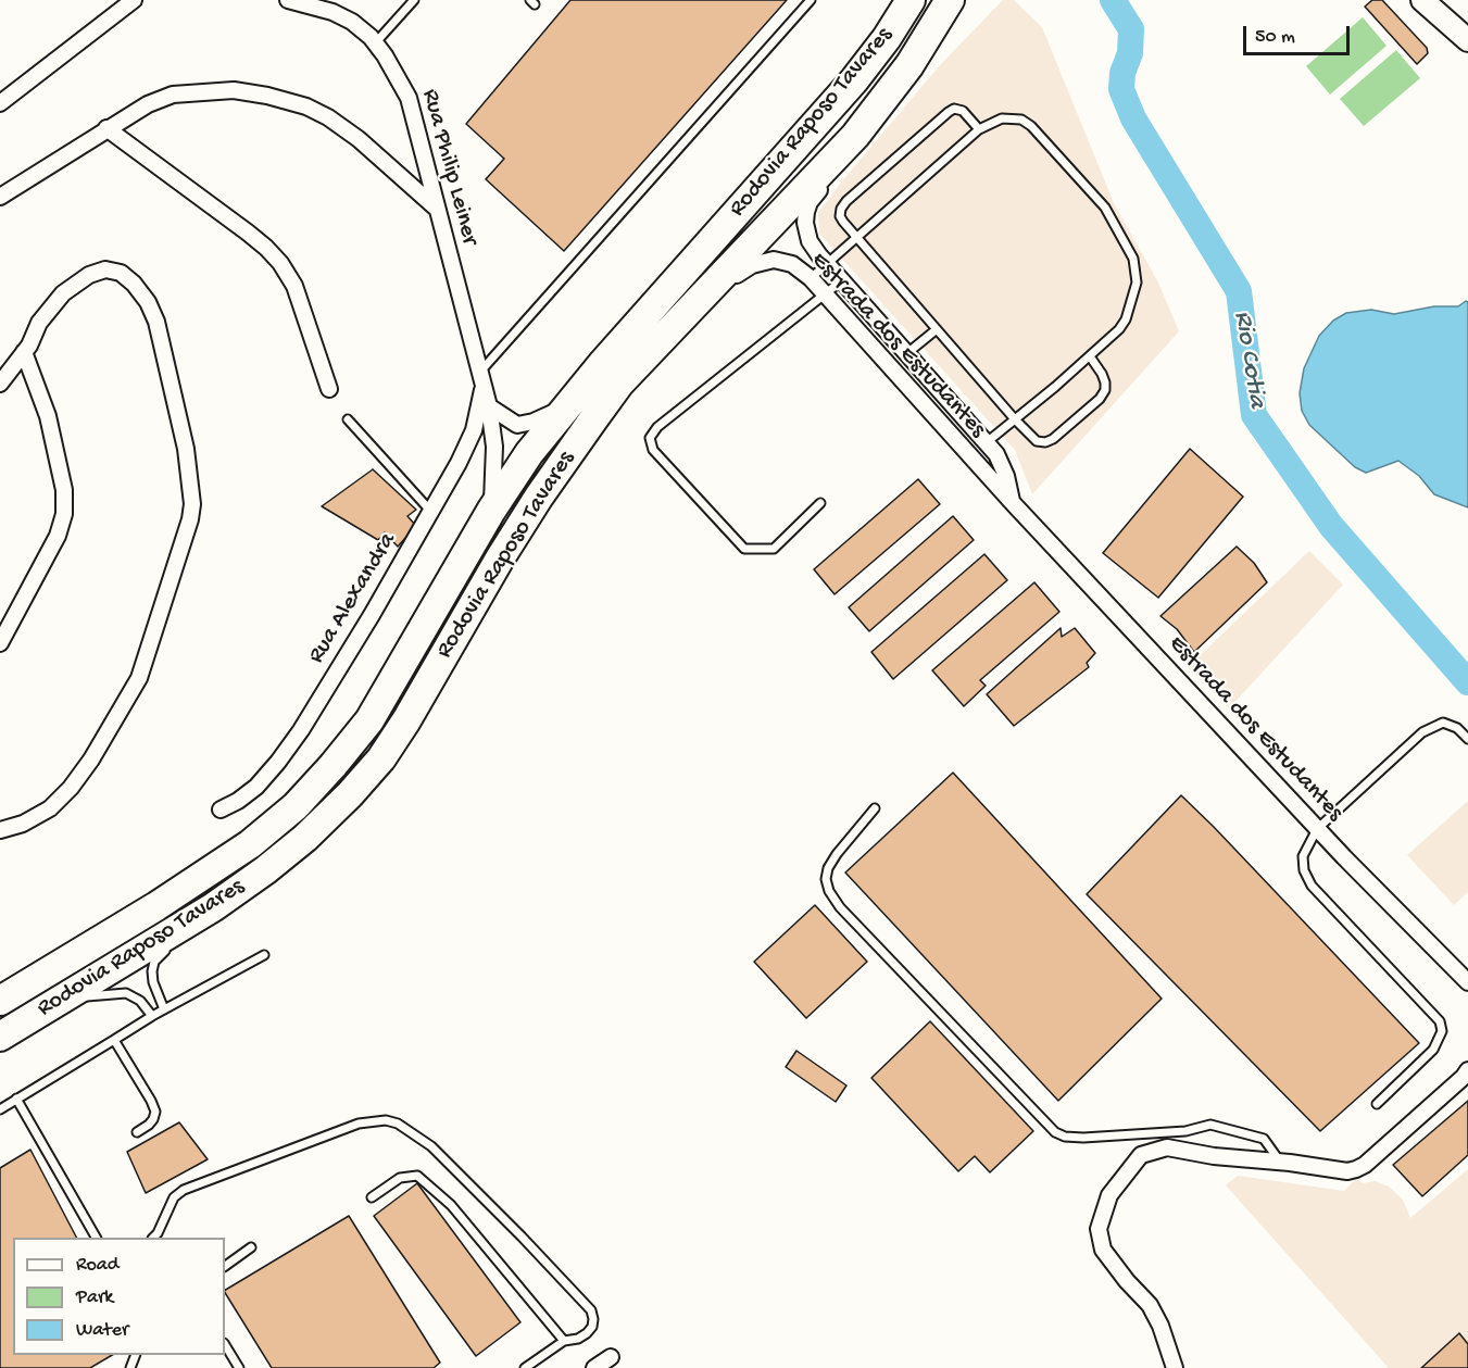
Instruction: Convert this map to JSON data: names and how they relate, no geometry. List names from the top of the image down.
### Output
{
  "streets": {
    "highway": ["Rodovia Raposo Tavares"],
    "street": ["Rua Philip Leiner", "Estrada dos Estudantes", "Rua Alexandra"]
  },
  "crossings": [
    ["Rodovia Raposo Tavares", "Rua Philip Leiner"],
    ["Rodovia Raposo Tavares", "Estrada dos Estudantes"],
    ["Rua Philip Leiner", "Rua Alexandra"]
  ],
  "water": ["Rio Cotia"],
  "legend": ["Road", "Park", "Water"],
  "scale_bar": "50 m"
}
